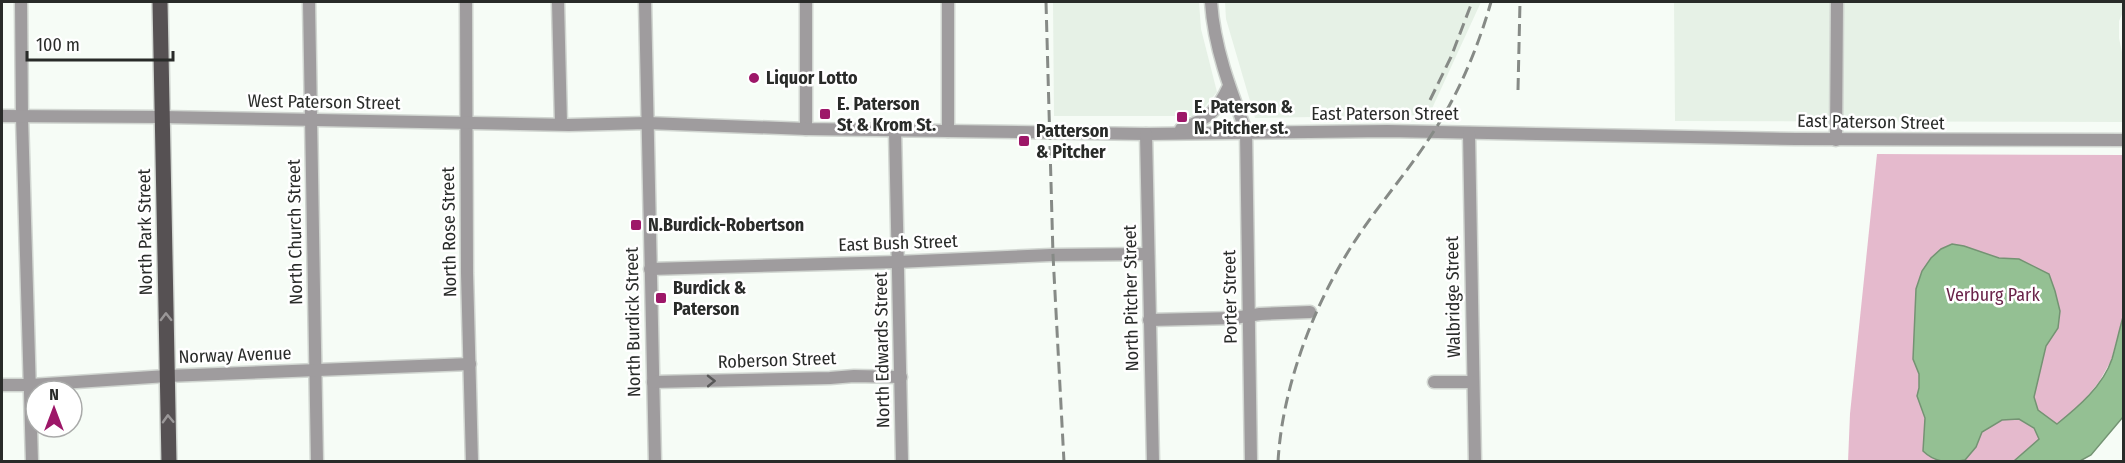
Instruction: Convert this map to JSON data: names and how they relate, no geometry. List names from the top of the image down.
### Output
{
  "streets": {
    "main road": ["North Park Street"],
    "street": [
      "West Paterson Street",
      "East Paterson Street",
      "North Church Street",
      "North Rose Street",
      "East Bush Street",
      "Porter Street",
      "Walbridge Street",
      "North Pitcher Street",
      "North Burdick Street",
      "North Edwards Street",
      "Norway Avenue",
      "Roberson Street"
    ]
  },
  "crossings": [
    ["West Paterson Street", "East Paterson Street"],
    ["West Paterson Street", "North Park Street"],
    ["West Paterson Street", "North Church Street"],
    ["West Paterson Street", "North Rose Street"],
    ["West Paterson Street", "North Burdick Street"],
    ["East Paterson Street", "Porter Street"],
    ["East Paterson Street", "Walbridge Street"],
    ["East Paterson Street", "North Pitcher Street"],
    ["East Paterson Street", "North Burdick Street"],
    ["East Paterson Street", "North Edwards Street"],
    ["North Park Street", "Norway Avenue"],
    ["North Church Street", "Norway Avenue"],
    ["North Rose Street", "Norway Avenue"],
    ["East Bush Street", "North Pitcher Street"],
    ["East Bush Street", "North Burdick Street"],
    ["East Bush Street", "North Edwards Street"],
    ["North Burdick Street", "Roberson Street"],
    ["North Edwards Street", "Roberson Street"]
  ],
  "one_way": ["North Park Street", "Roberson Street"],
  "parks": ["Verburg Park"],
  "places": {
    "other": ["Liquor Lotto"],
    "transit": [
      "E. Paterson St & Krom St.",
      "E. Paterson & N. Pitcher st.",
      "Patterson & Pitcher",
      "N.Burdick-Robertson",
      "Burdick & Paterson"
    ]
  },
  "scale_bar": "100 m",
  "north": "top"
}
